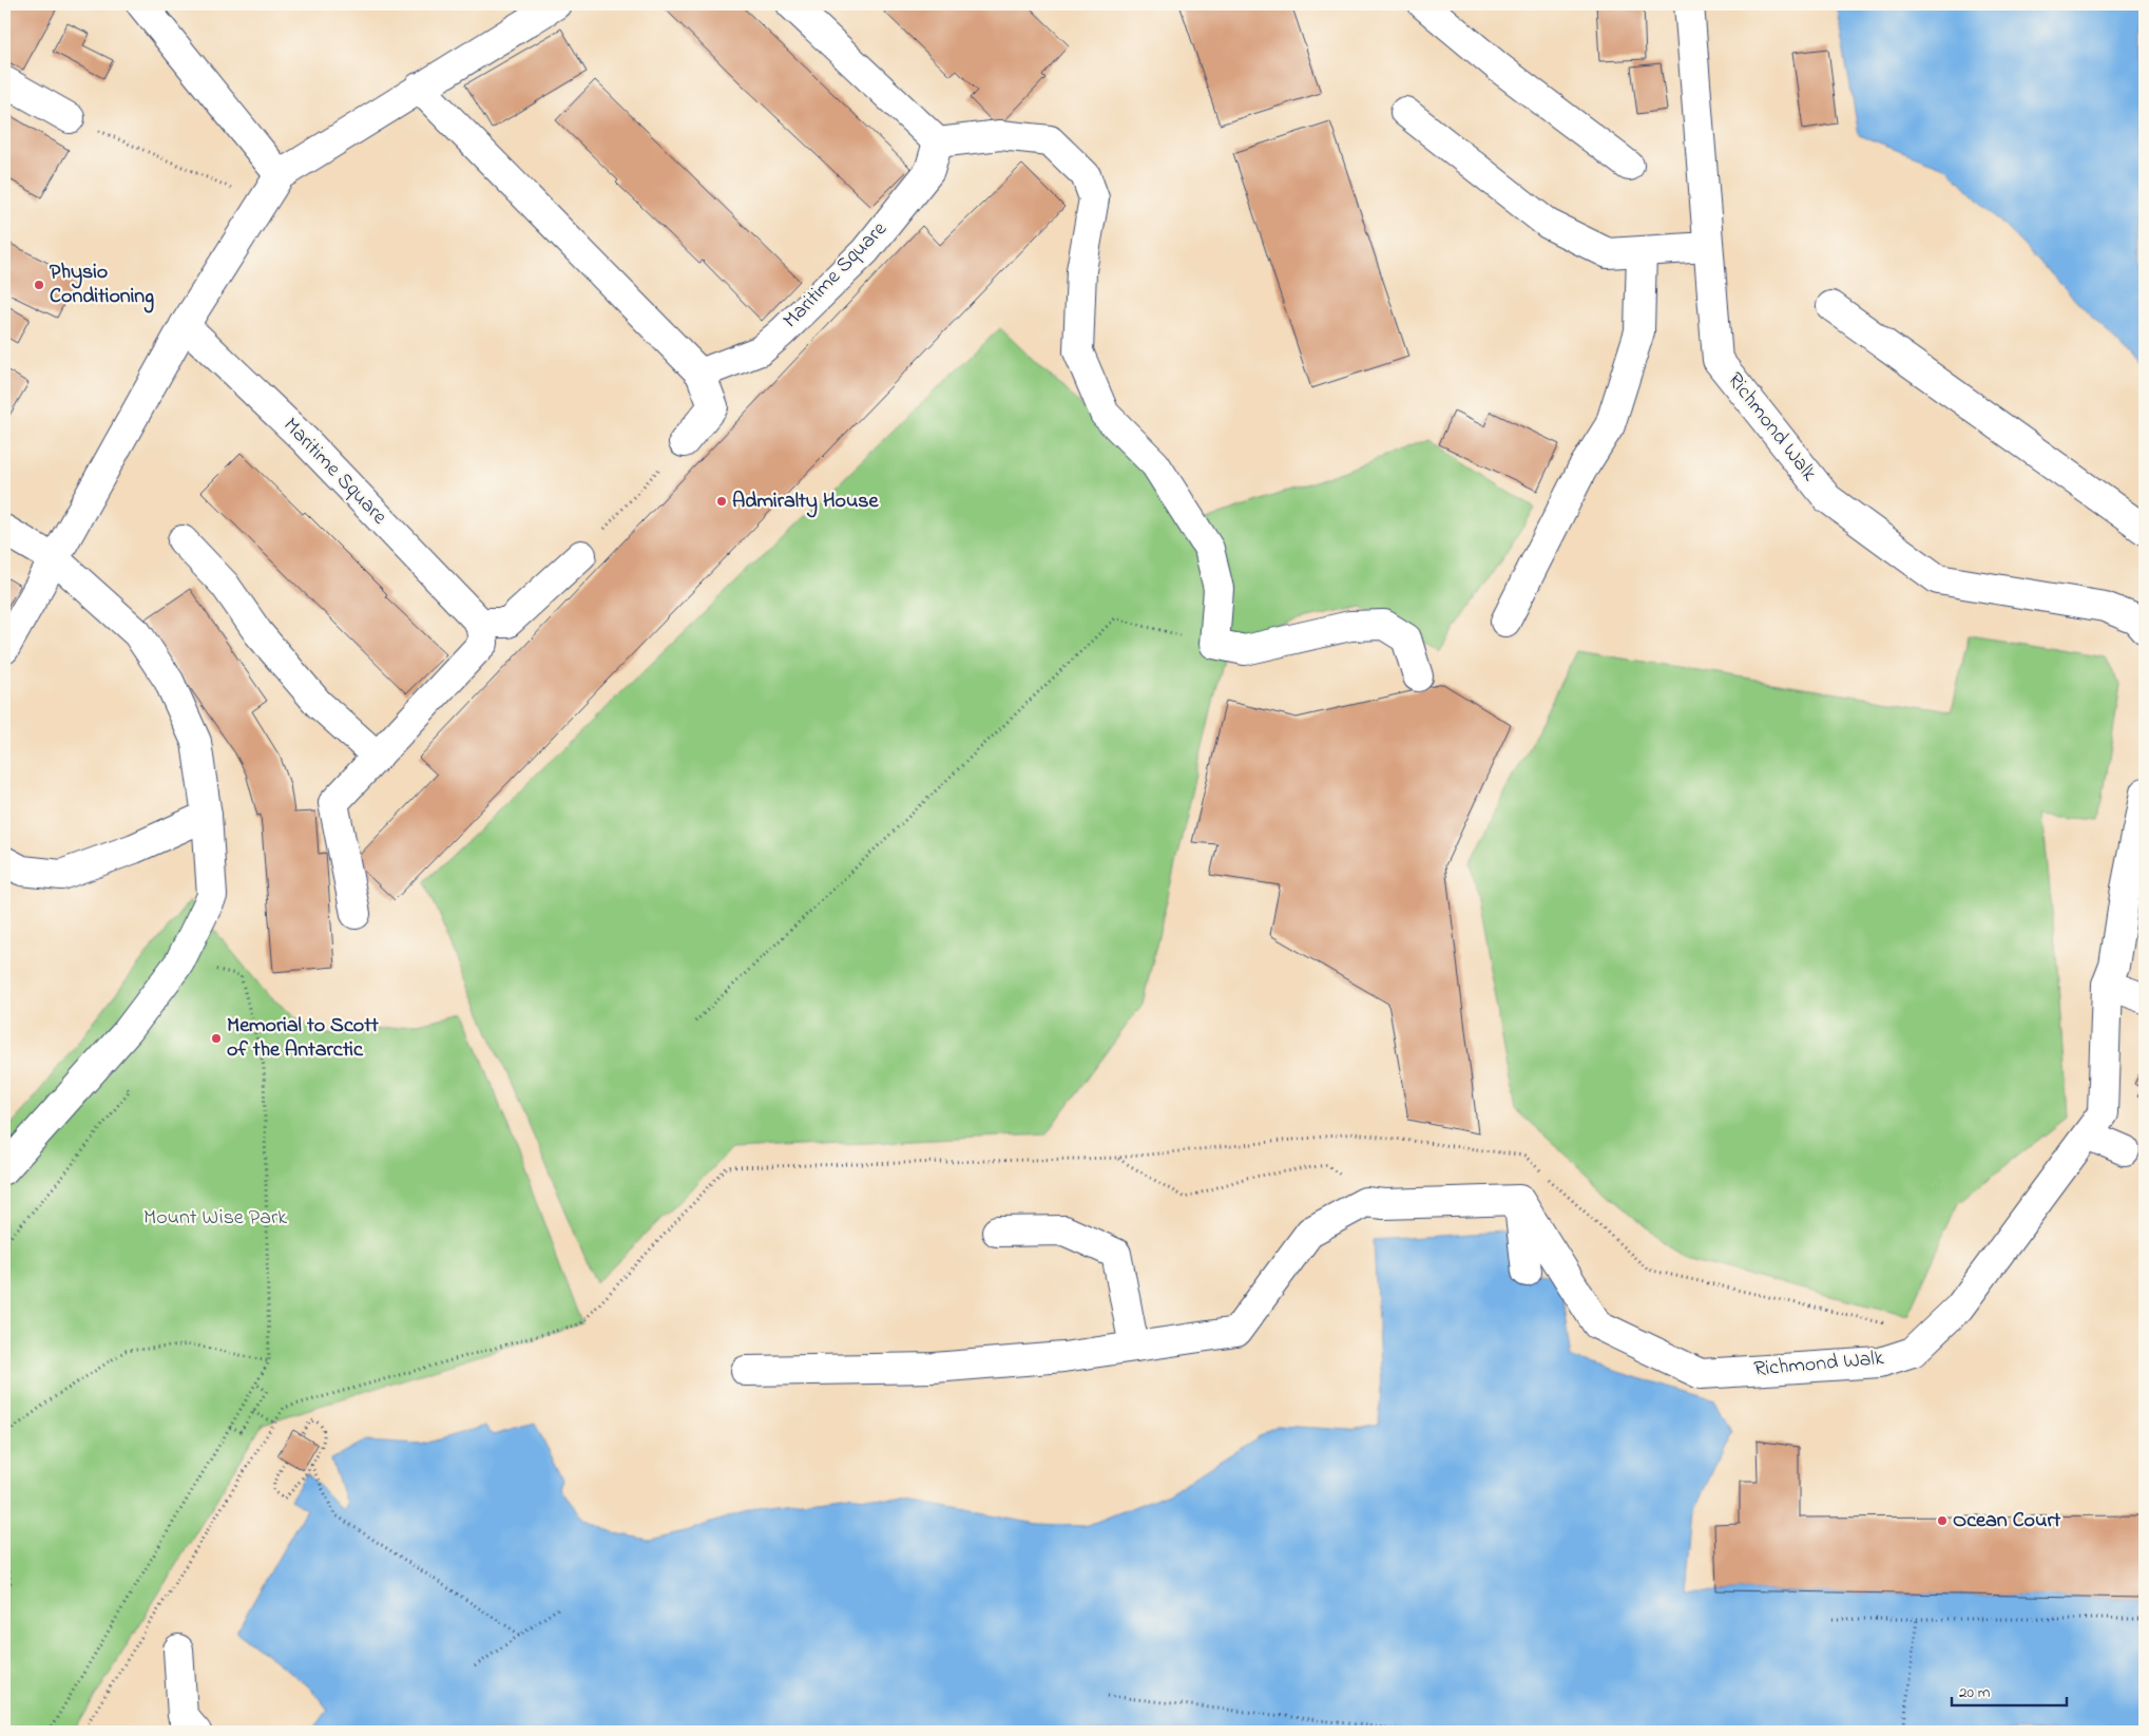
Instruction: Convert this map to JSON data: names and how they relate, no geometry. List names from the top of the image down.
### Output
{
  "streets": {
    "street": ["Maritime Square", "Richmond Walk"]
  },
  "parks": ["Mount Wise Park"],
  "places": [
    "Physio Conditioning",
    "Admiralty House",
    "Memorial to Scott of the Antarctic",
    "Ocean Court"
  ],
  "scale_bar": "20 m"
}
